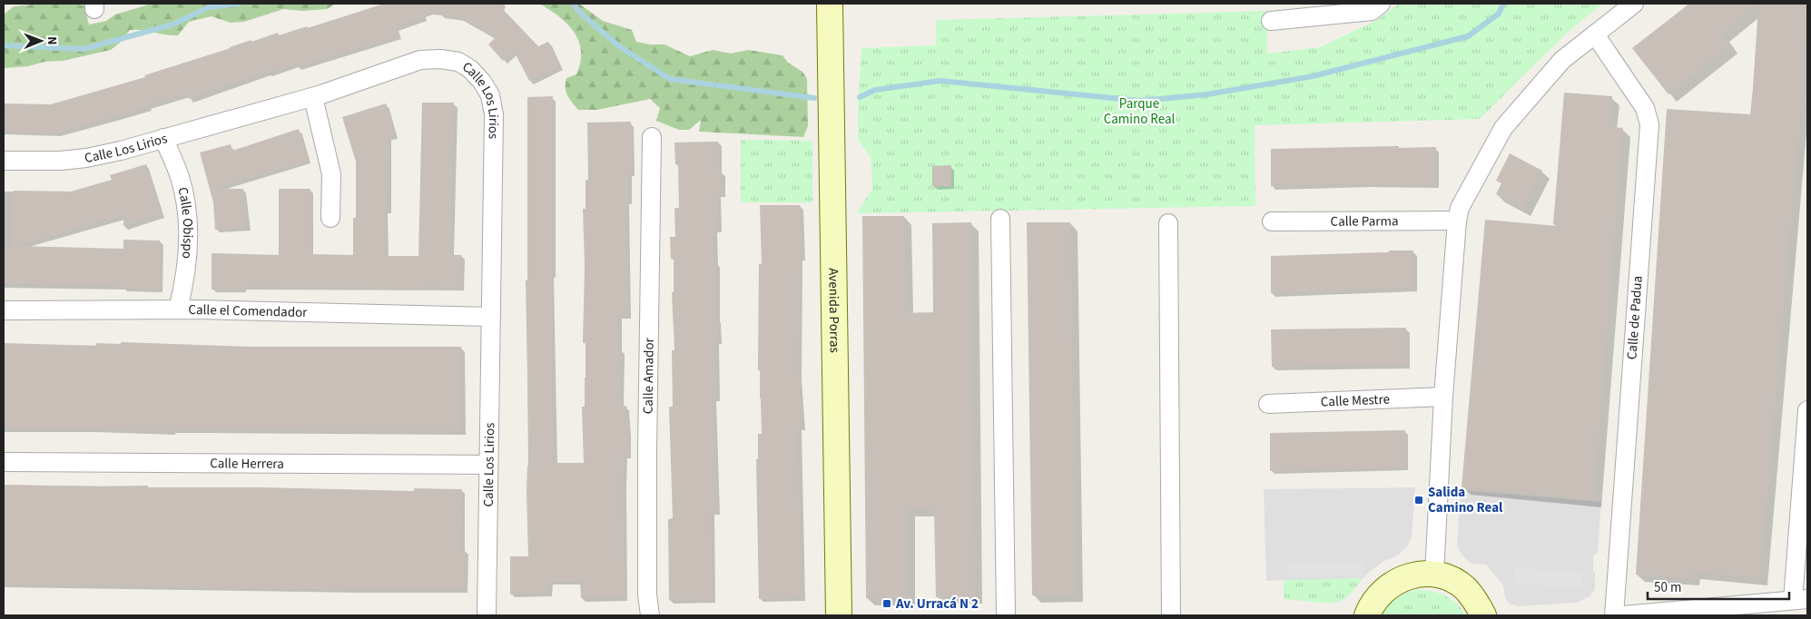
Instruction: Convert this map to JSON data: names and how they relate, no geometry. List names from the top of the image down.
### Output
{
  "streets": {
    "street": [
      "Calle Los Lirios",
      "Calle Parma",
      "Calle Obispo",
      "Avenida Porras",
      "Calle el Comendador",
      "Calle de Padua",
      "Calle Amador",
      "Calle Mestre",
      "Calle Herrera"
    ]
  },
  "crossings": [
    ["Calle Los Lirios", "Calle Obispo"],
    ["Calle Los Lirios", "Calle el Comendador"],
    ["Calle Los Lirios", "Calle Herrera"],
    ["Calle Obispo", "Calle el Comendador"]
  ],
  "parks": ["Parque Camino Real"],
  "places": {
    "transit": ["Salida Camino Real", "Av. Urracá N 2"]
  },
  "scale_bar": "50 m",
  "north": "right"
}
